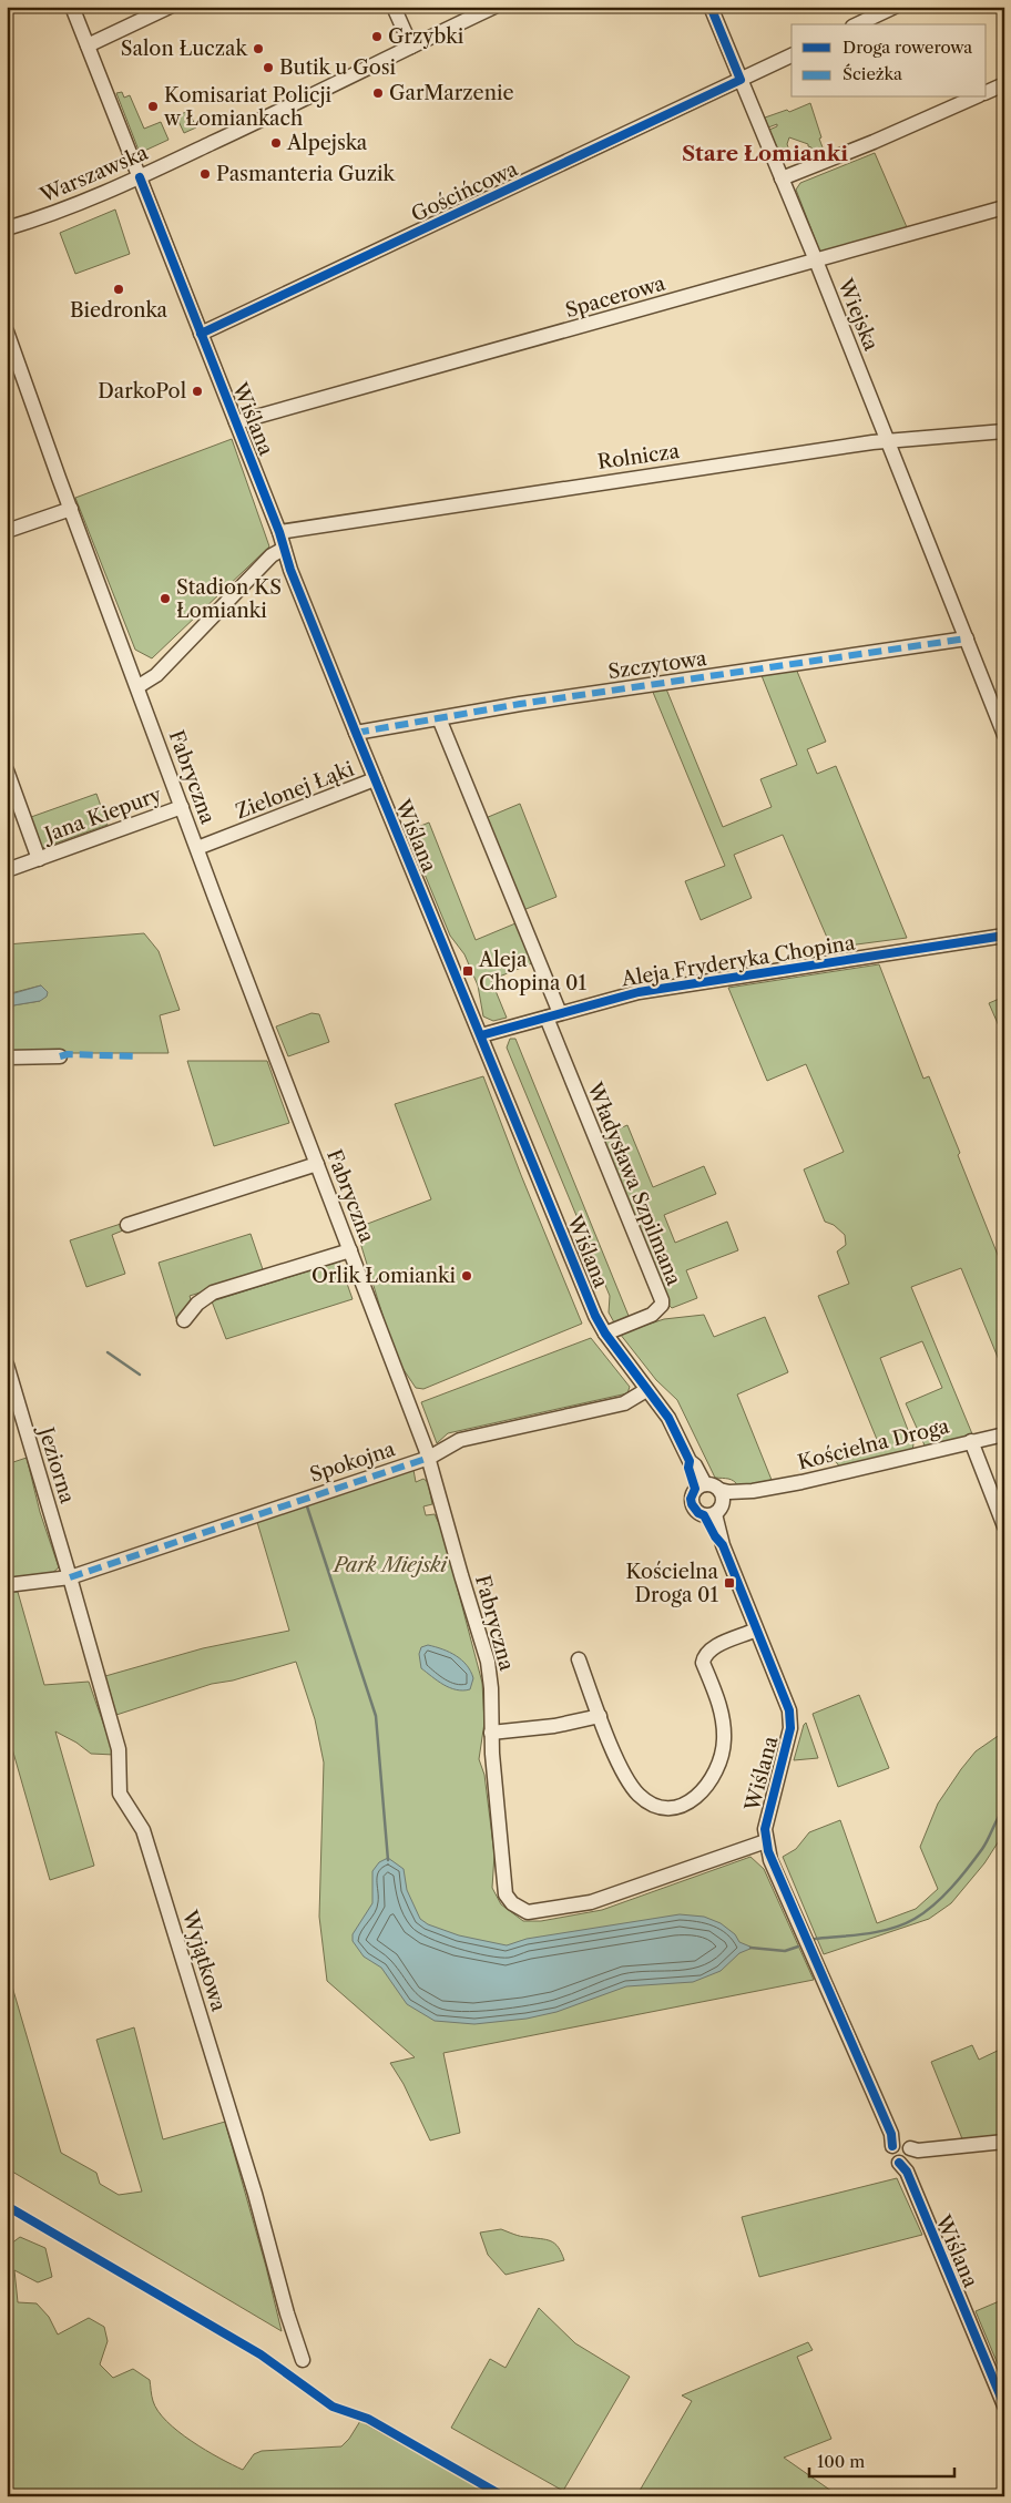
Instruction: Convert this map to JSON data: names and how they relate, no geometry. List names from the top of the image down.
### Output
{
  "streets": {
    "street": [
      "Warszawska",
      "Gościńcowa",
      "Spacerowa",
      "Wiejska",
      "Wiślana",
      "Rolnicza",
      "Szczytowa",
      "Fabryczna",
      "Zielonej Łąki",
      "Jana Kiepury",
      "Aleja Fryderyka Chopina",
      "Władysława Szpilmana",
      "Kościelna Droga",
      "Spokojna",
      "Jeziorna",
      "Wyjątkowa"
    ]
  },
  "crossings": [
    ["Warszawska", "Wiślana"],
    ["Gościńcowa", "Wiejska"],
    ["Gościńcowa", "Wiślana"],
    ["Spacerowa", "Wiejska"],
    ["Spacerowa", "Wiślana"],
    ["Wiejska", "Rolnicza"],
    ["Wiejska", "Szczytowa"],
    ["Wiślana", "Rolnicza"],
    ["Wiślana", "Szczytowa"],
    ["Wiślana", "Fabryczna"],
    ["Wiślana", "Zielonej Łąki"],
    ["Wiślana", "Aleja Fryderyka Chopina"],
    ["Wiślana", "Władysława Szpilmana"],
    ["Wiślana", "Kościelna Droga"],
    ["Wiślana", "Spokojna"],
    ["Szczytowa", "Władysława Szpilmana"],
    ["Fabryczna", "Zielonej Łąki"],
    ["Fabryczna", "Jana Kiepury"],
    ["Fabryczna", "Spokojna"],
    ["Aleja Fryderyka Chopina", "Władysława Szpilmana"],
    ["Spokojna", "Jeziorna"],
    ["Spokojna", "Wyjątkowa"],
    ["Jeziorna", "Wyjątkowa"]
  ],
  "districts": ["Stare Łomianki"],
  "parks": ["Park Miejski"],
  "places": {
    "other": [
      "Grzybki",
      "Salon Łuczak",
      "Butik u Gosi",
      "GarMarzenie",
      "Komisariat Policji w Łomiankach",
      "Alpejska",
      "Pasmanteria Guzik",
      "Biedronka",
      "DarkoPol",
      "Stadion KS Łomianki",
      "Orlik Łomianki"
    ],
    "transit": ["Aleja Chopina 01", "Kościelna Droga 01"]
  },
  "legend": ["Droga rowerowa", "Ścieżka"],
  "scale_bar": "100 m"
}
